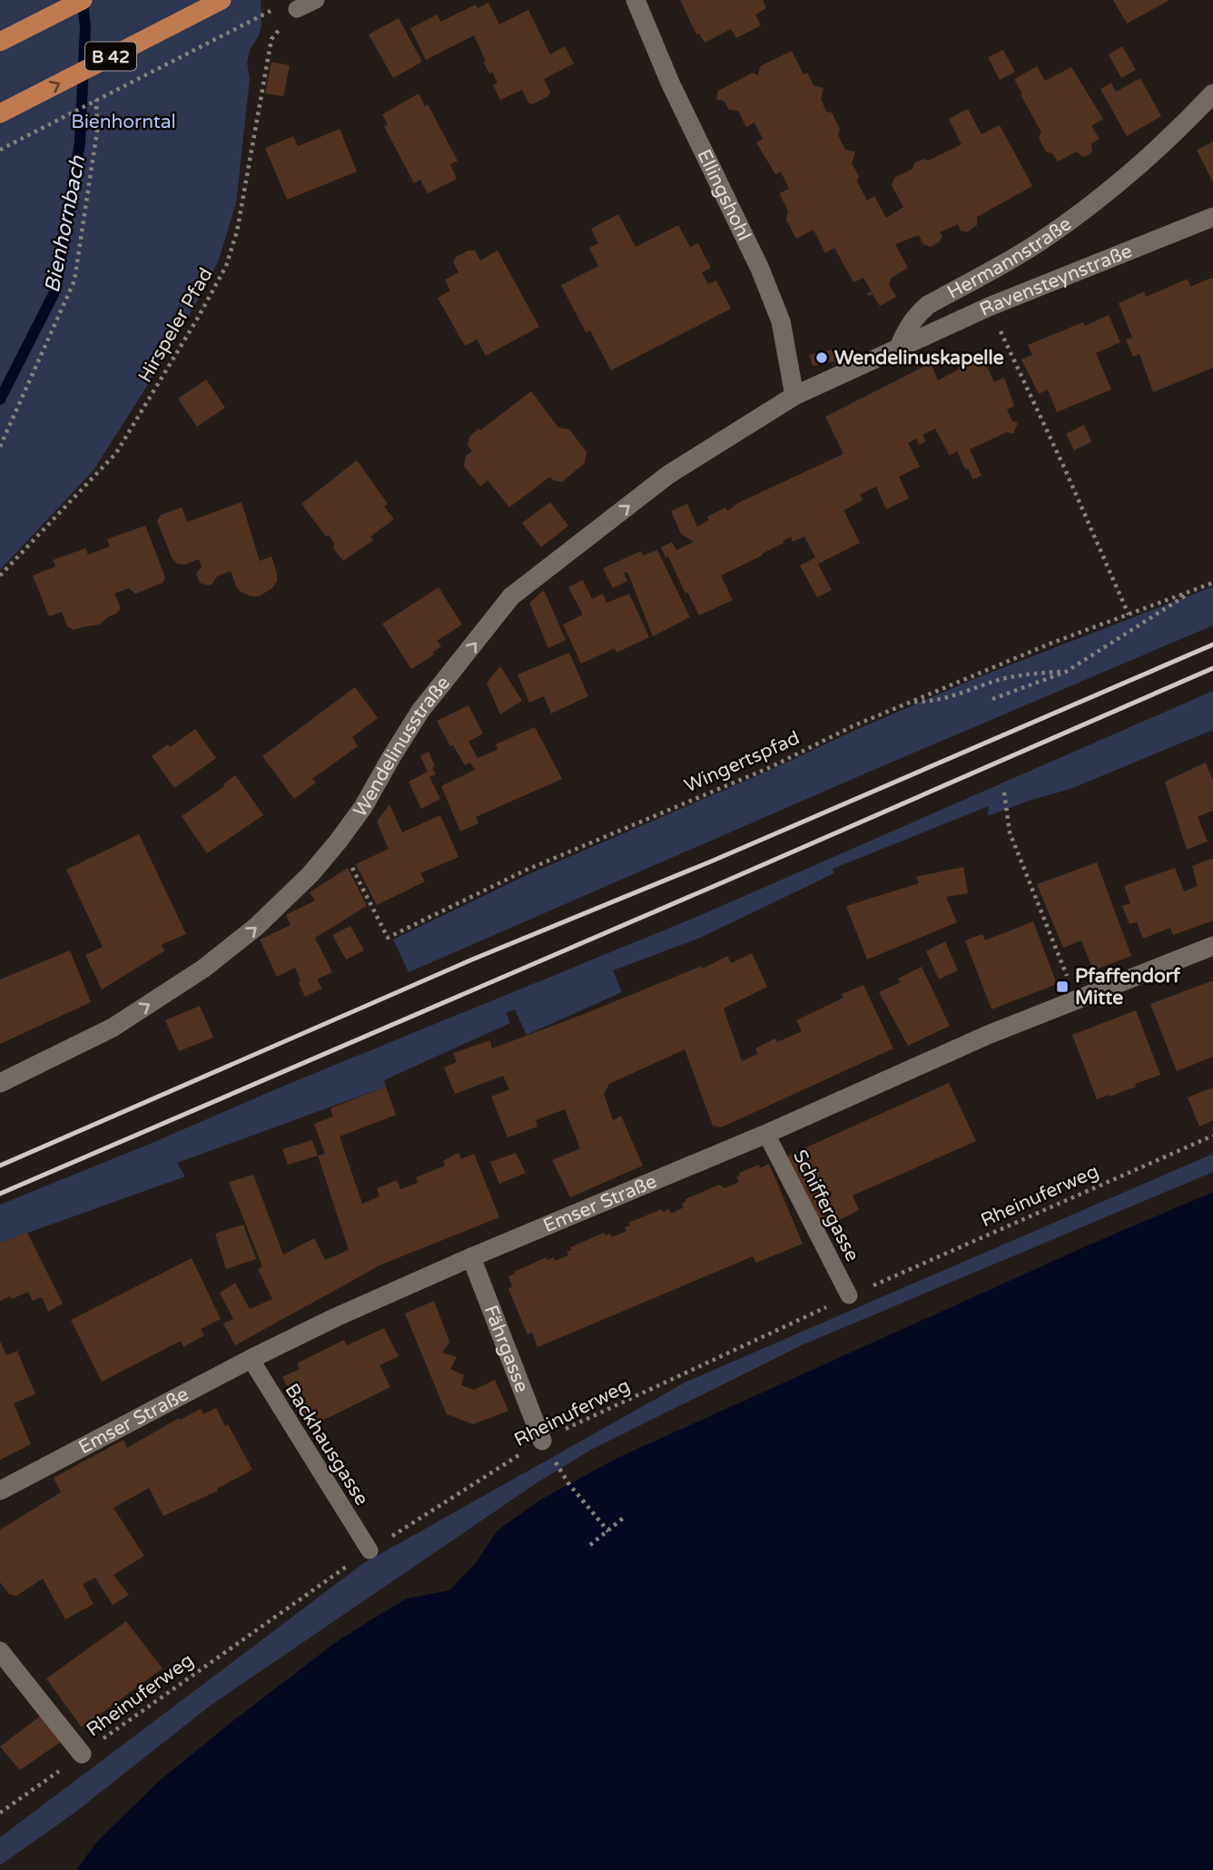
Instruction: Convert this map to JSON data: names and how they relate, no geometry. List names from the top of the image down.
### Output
{
  "streets": {
    "highway": ["B 42"],
    "street": [
      "Ellingshohl",
      "Hermannstraße",
      "Ravensteynstraße",
      "Wendelinusstraße",
      "Emser Straße",
      "Fährgasse"
    ],
    "lane": ["Schiffergasse", "Backhausgasse"],
    "path": ["Hirspeler Pfad", "Wingertspfad", "Rheinuferweg"]
  },
  "crossings": [
    ["Ellingshohl", "Wendelinusstraße"],
    ["Hermannstraße", "Ravensteynstraße"],
    ["Wendelinusstraße", "Wingertspfad"],
    ["Rheinuferweg", "Schiffergasse"],
    ["Rheinuferweg", "Fährgasse"],
    ["Rheinuferweg", "Backhausgasse"],
    ["Emser Straße", "Schiffergasse"],
    ["Emser Straße", "Fährgasse"],
    ["Emser Straße", "Backhausgasse"]
  ],
  "one_way": ["Wendelinusstraße"],
  "water": ["Bienhornbach"],
  "parks": ["Bienhorntal"],
  "places": {
    "other": ["Wendelinuskapelle"],
    "transit": ["Pfaffendorf Mitte"]
  }
}
